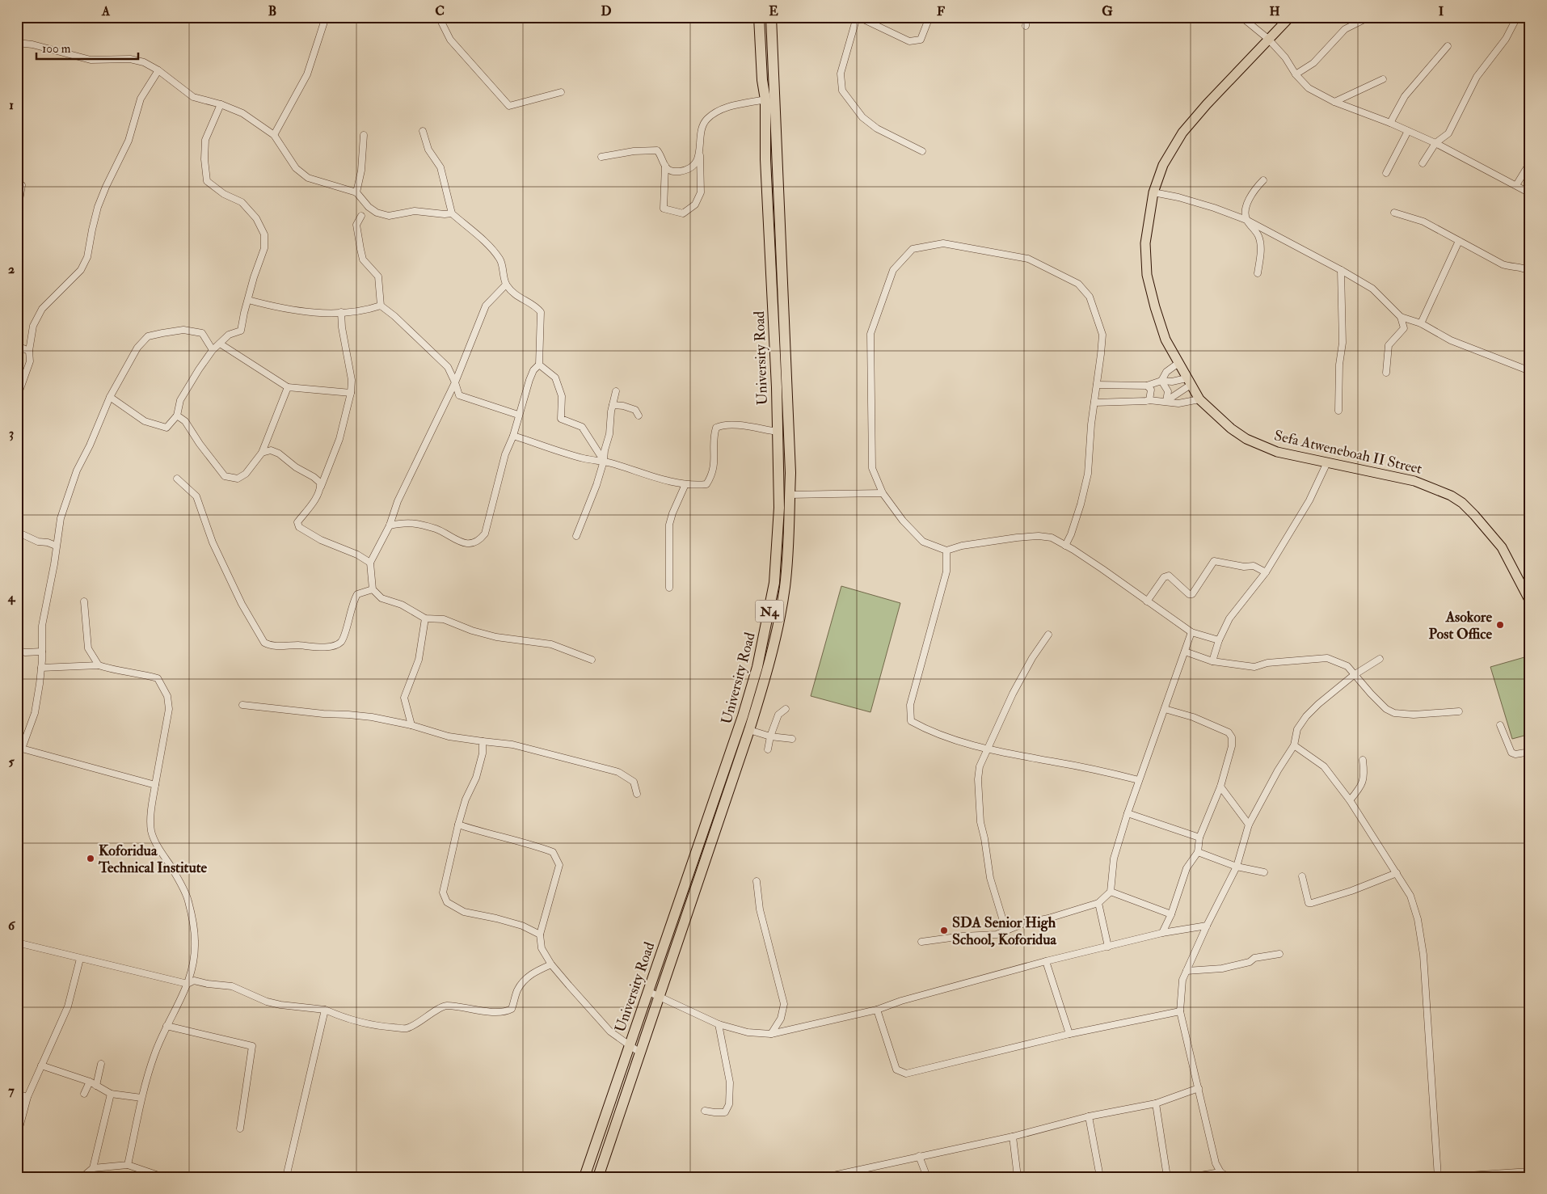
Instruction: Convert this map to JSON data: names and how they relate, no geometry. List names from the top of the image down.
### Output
{
  "streets": {
    "highway": ["University Road", "N4"],
    "main road": ["Sefa Atweneboah II Street"]
  },
  "places": ["Asokore Post Office", "Koforidua Technical Institute", "SDA Senior High School, Koforidua"],
  "scale_bar": "100 m",
  "grid": {
    "columns": [
      "A",
      "B",
      "C",
      "D",
      "E",
      "F",
      "G",
      "H",
      "I"
    ],
    "rows": [
      "1",
      "2",
      "3",
      "4",
      "5",
      "6",
      "7"
    ]
  }
}
